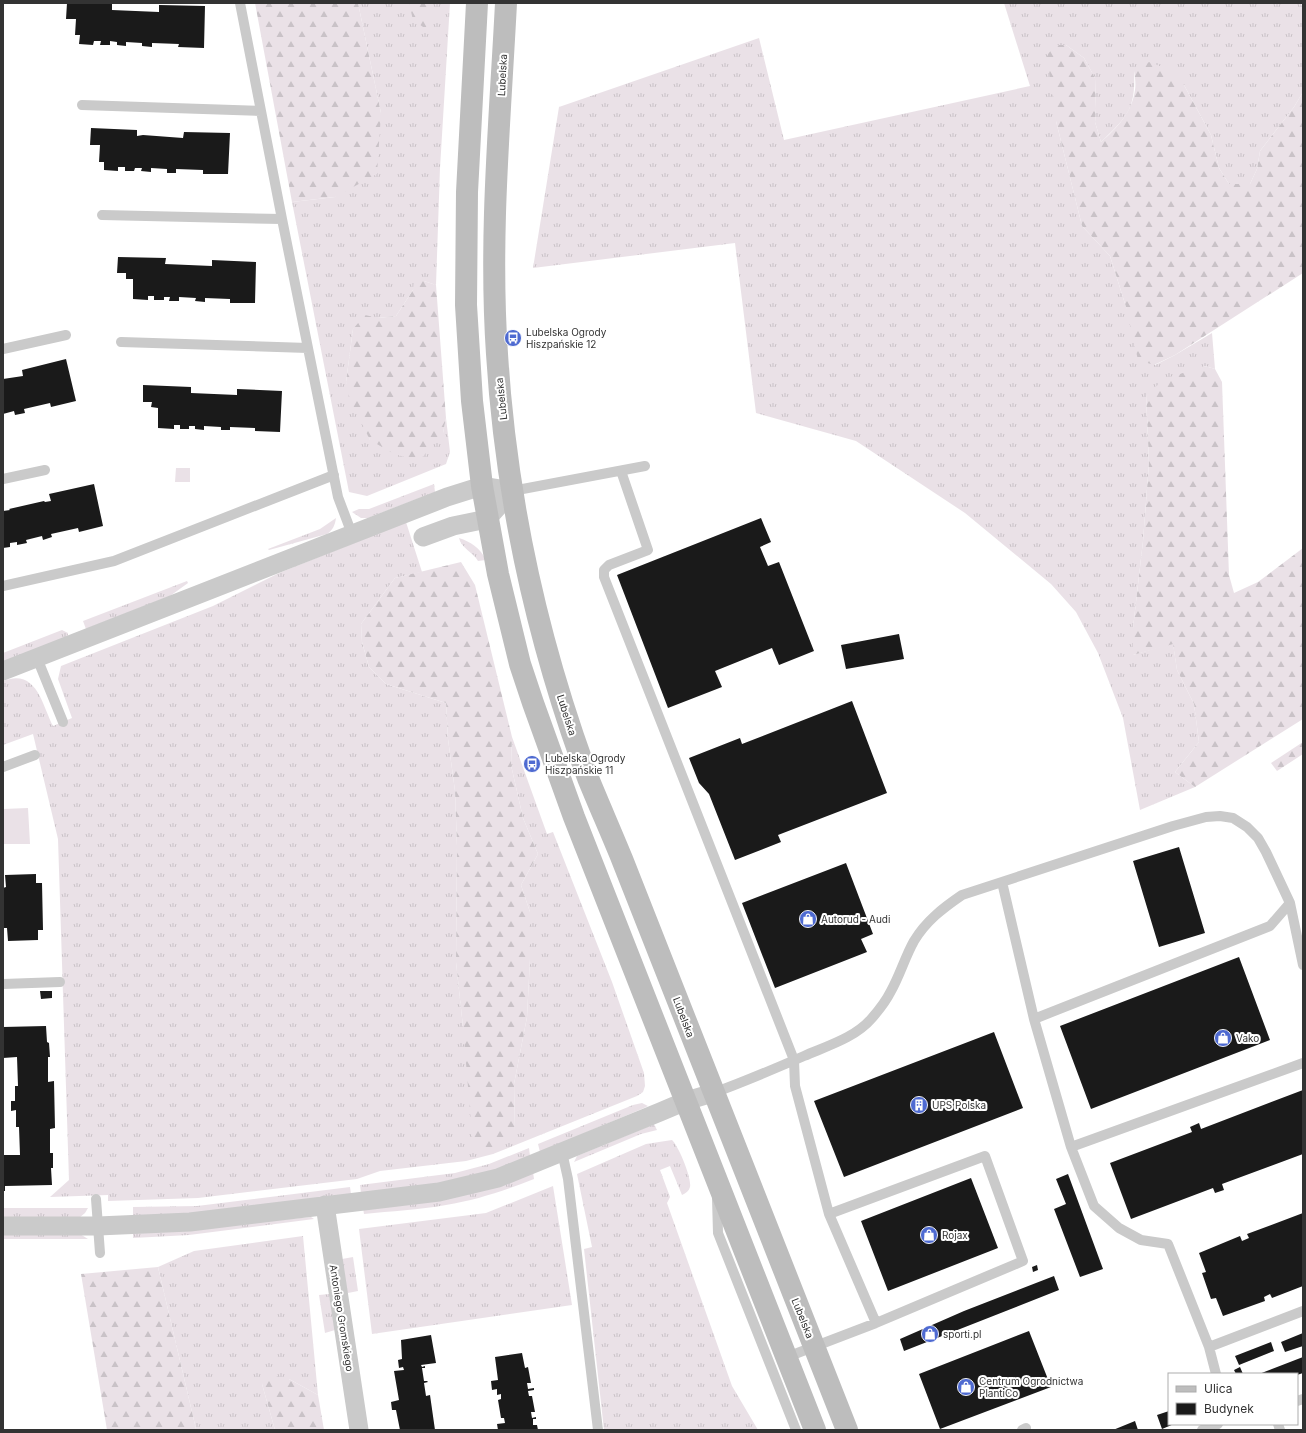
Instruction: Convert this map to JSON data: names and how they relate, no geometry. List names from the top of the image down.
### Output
{
  "streets": {
    "main road": ["Lubelska"],
    "street": ["Antoniego Gromskiego"]
  },
  "places": {
    "bus stop": ["Lubelska Ogrody Hiszpańskie 12", "Lubelska Ogrody Hiszpańskie 11"],
    "shop": [
      "Autorud - Audi",
      "Vako",
      "Rojax",
      "sporti.pl",
      "Centrum Ogrodnictwa PlantiCo"
    ],
    "building": ["UPS Polska"]
  },
  "legend": ["Ulica", "Budynek"]
}
